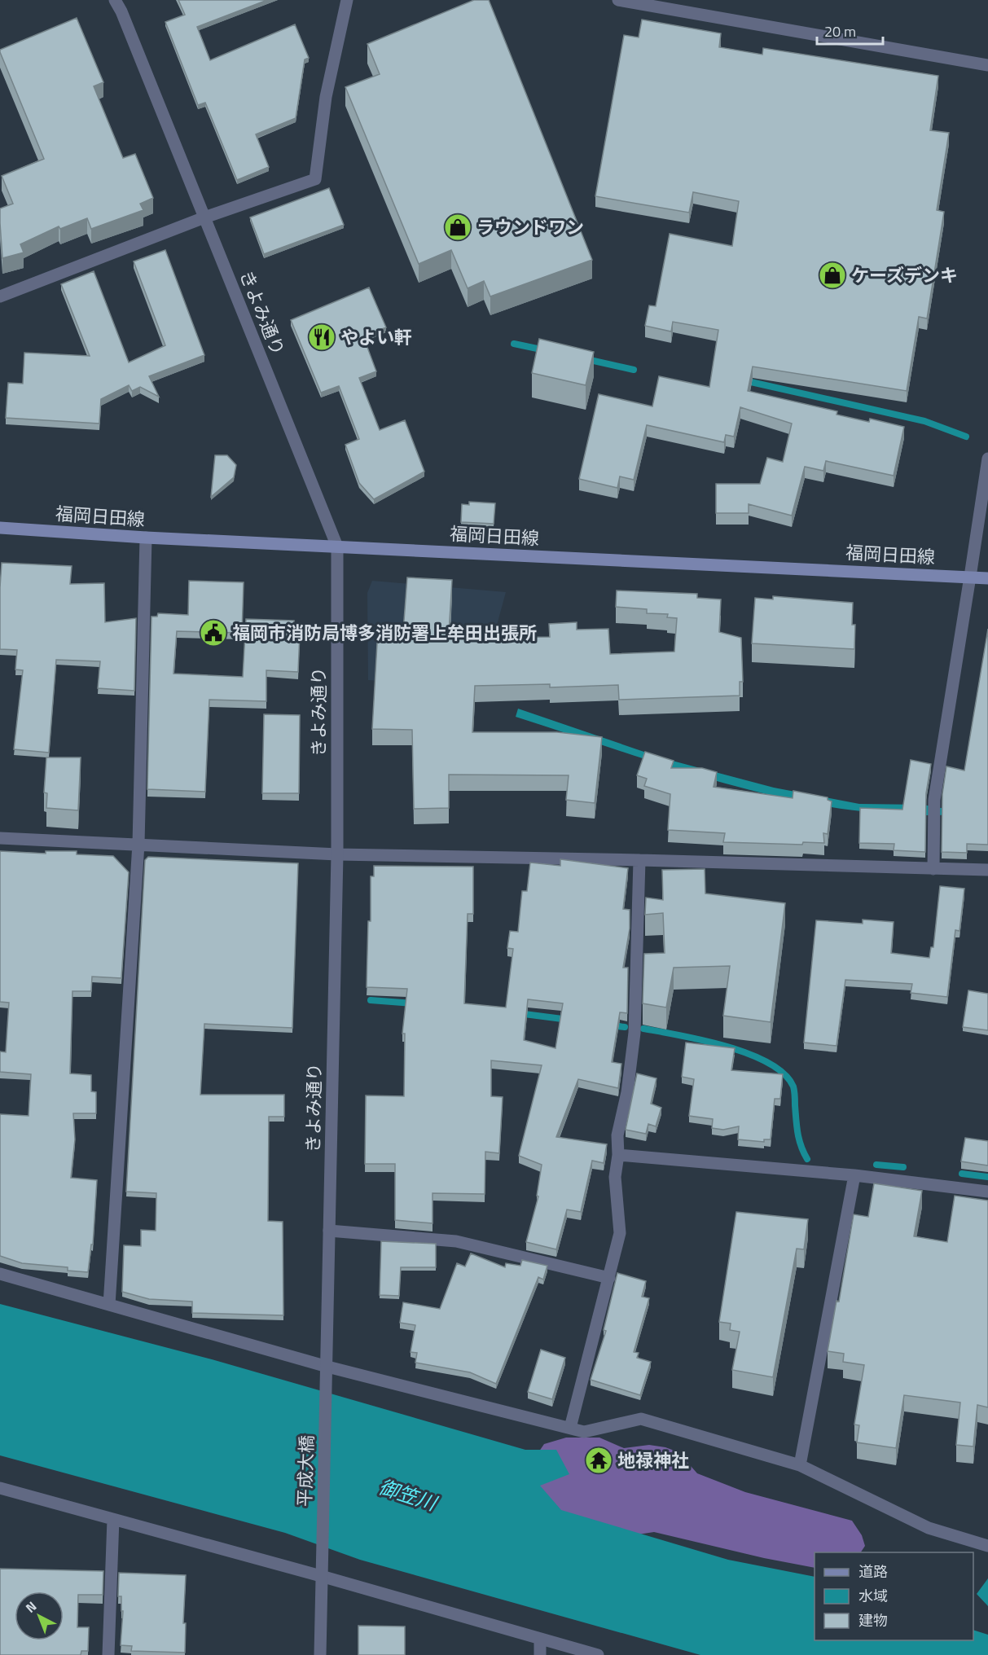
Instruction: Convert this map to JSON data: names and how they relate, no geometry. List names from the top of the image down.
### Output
{
  "streets": {
    "main road": ["福岡日田線"],
    "street": ["きよみ通り", "平成大橋"]
  },
  "crossings": [
    ["きよみ通り", "福岡日田線"],
    ["きよみ通り", "平成大橋"]
  ],
  "water": ["御笠川"],
  "places": {
    "shop": ["ラウンドワン", "ケーズデンキ"],
    "restaurant": ["やよい軒"],
    "public building": ["福岡市消防局博多消防署上牟田出張所"],
    "temple": ["地禄神社"]
  },
  "legend": ["道路", "水域", "建物"],
  "scale_bar": "20 m",
  "north": "top left"
}
